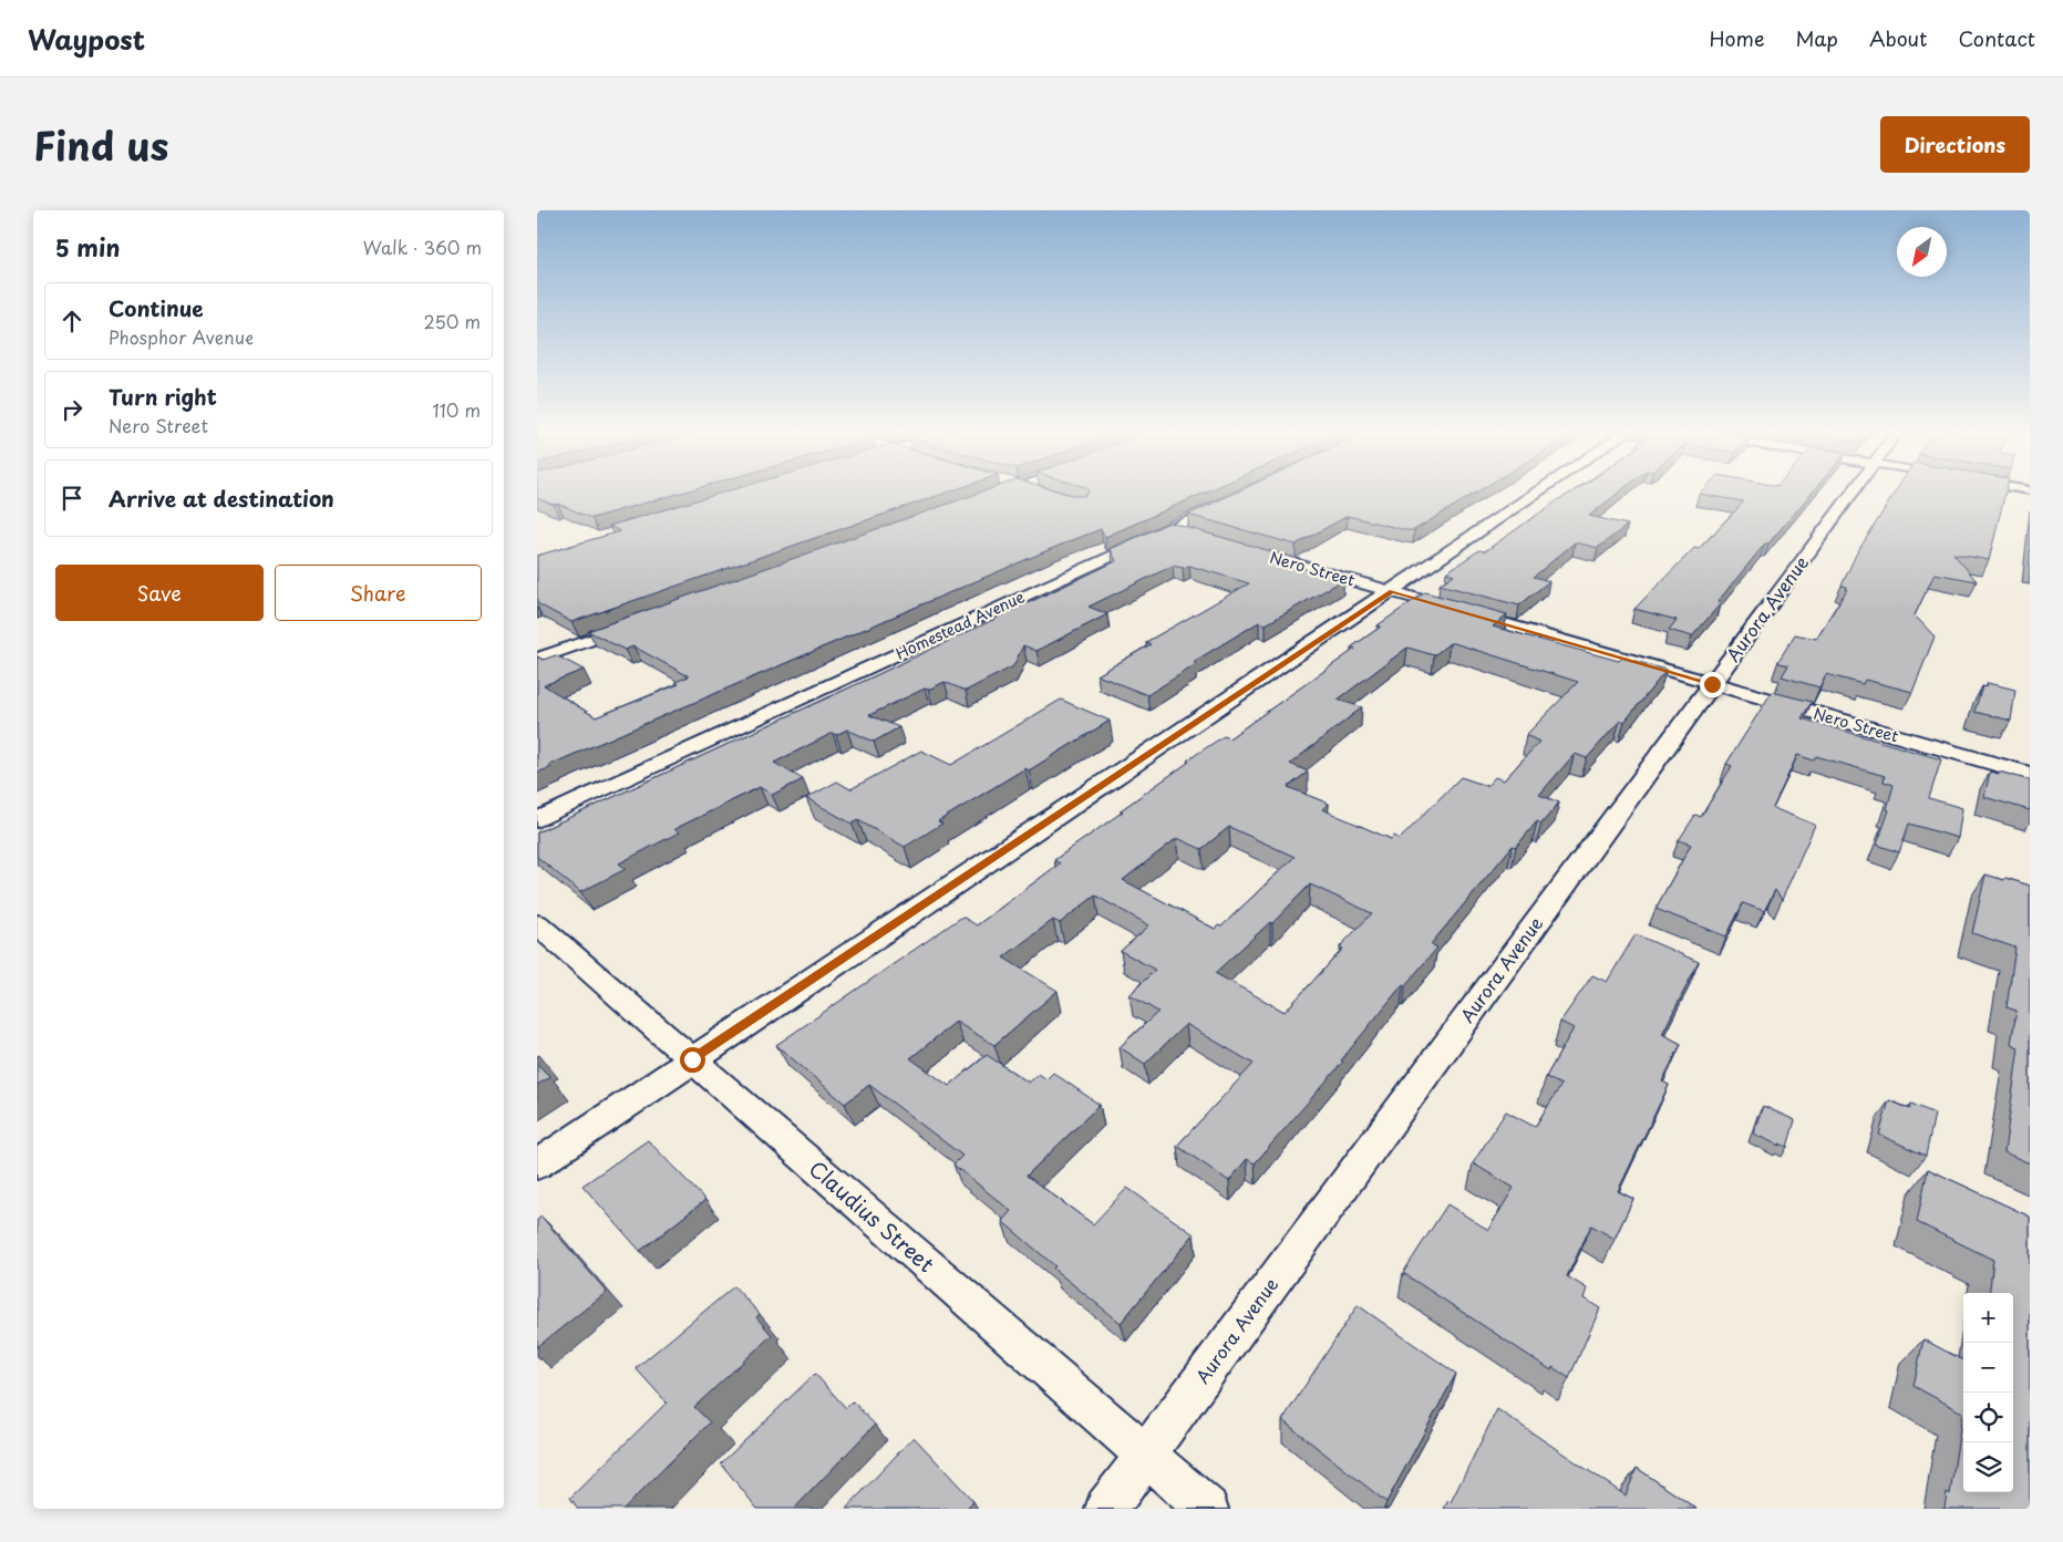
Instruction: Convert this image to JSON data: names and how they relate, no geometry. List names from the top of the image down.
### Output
{
  "streets": {
    "street": [
      "Nero Street",
      "Aurora Avenue",
      "Homestead Avenue",
      "Claudius Street"
    ]
  },
  "crossings": [
    ["Nero Street", "Aurora Avenue"],
    ["Aurora Avenue", "Claudius Street"]
  ],
  "north": "bottom left",
  "page": {
    "header": "Waypost",
    "nav": [
      "Home",
      "Map",
      "About",
      "Contact"
    ],
    "title": "Find us",
    "buttons": [
      "Directions",
      ["Save", "Share"]
    ],
    "heading": ["5 min", "Walk · 360 m"],
    "list": [
      ["Continue", "Phosphor Avenue", "250 m"],
      ["Turn right", "Nero Street", "110 m"],
      "Arrive at destination"
    ],
    "map_buttons": ["+", "−"]
  }
}
